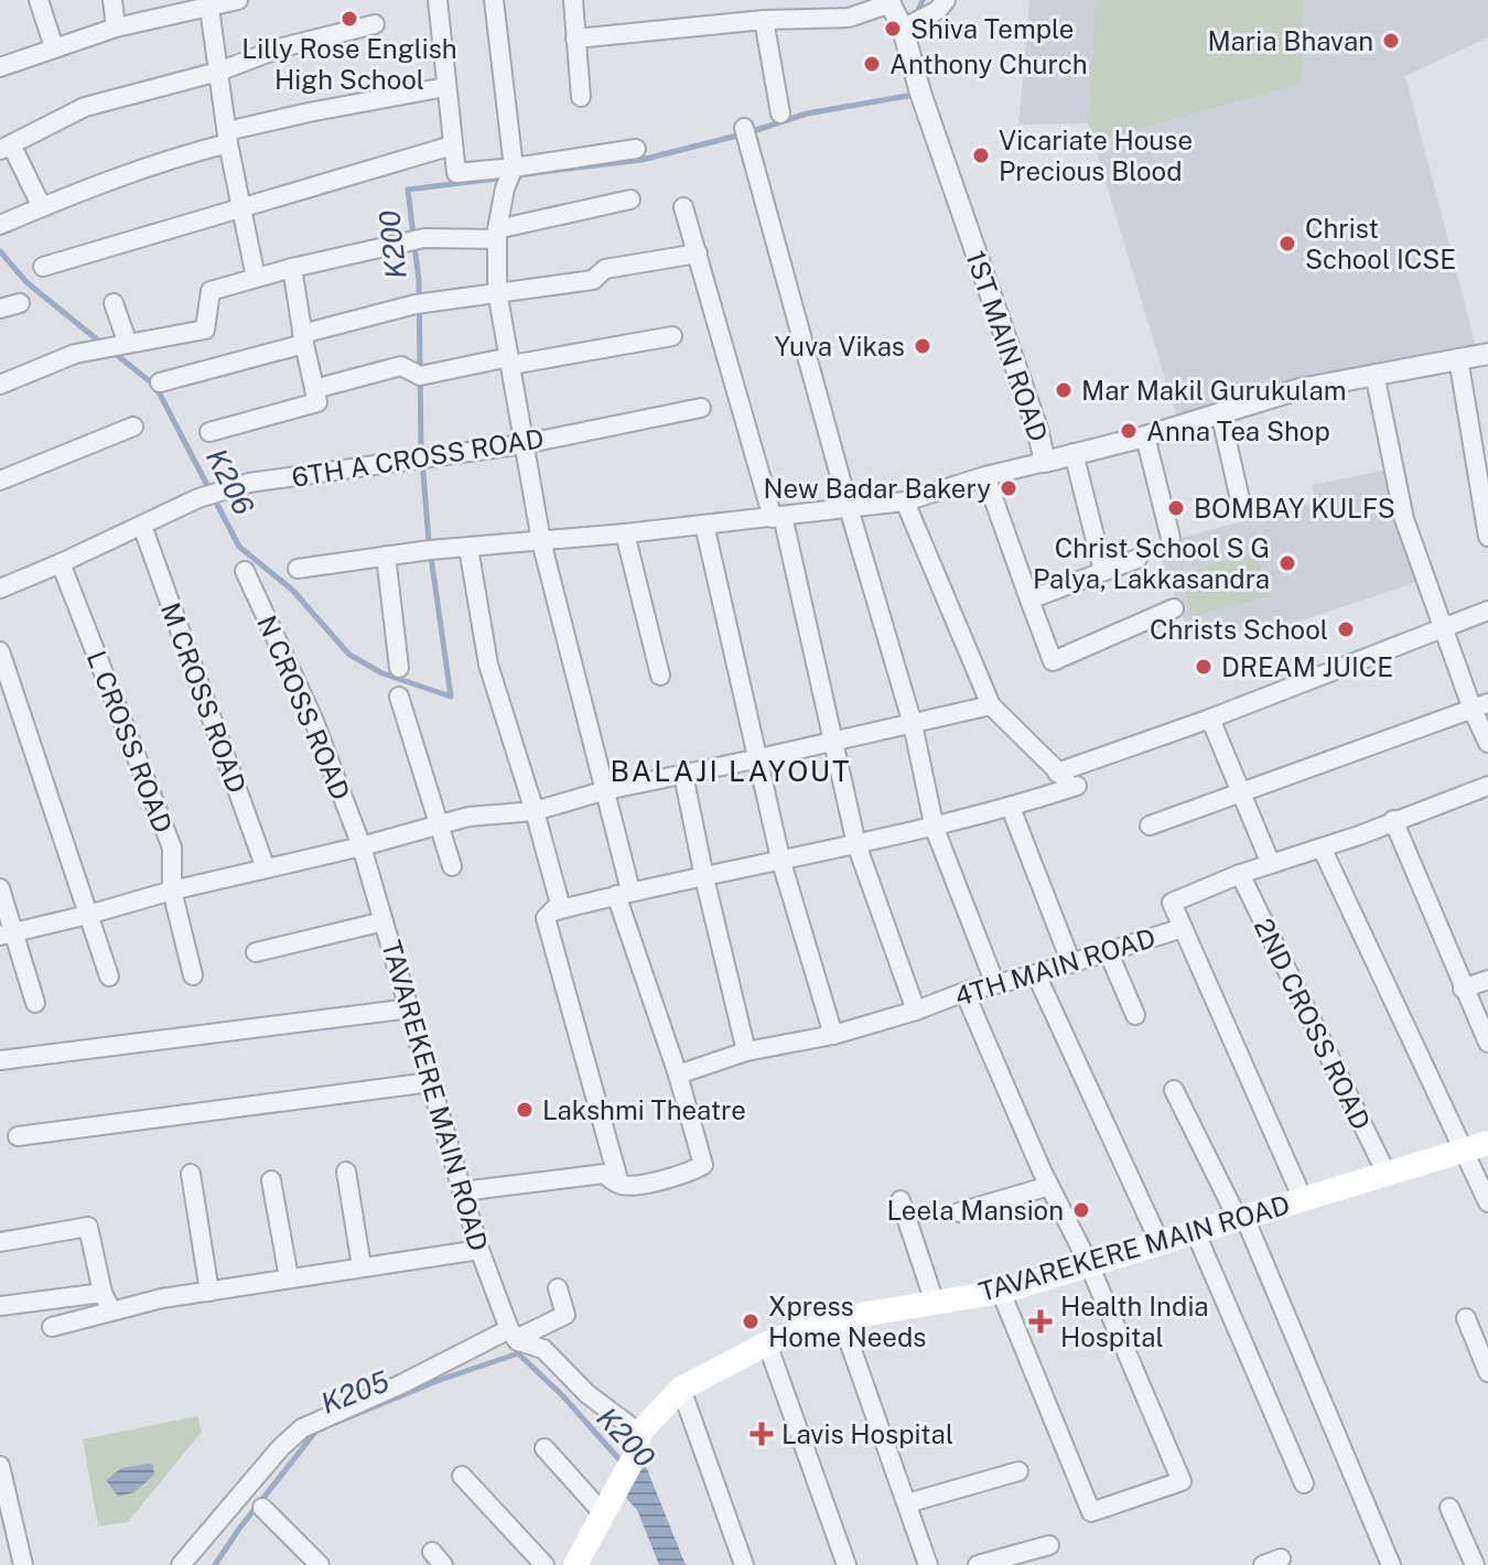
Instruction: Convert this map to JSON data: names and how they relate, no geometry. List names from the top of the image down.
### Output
{
  "streets": {
    "main road": ["TAVAREKERE MAIN ROAD"],
    "street": [
      "1ST MAIN ROAD",
      "6TH A CROSS ROAD",
      "M CROSS ROAD",
      "N CROSS ROAD",
      "L CROSS ROAD",
      "4TH MAIN ROAD",
      "2ND CROSS ROAD"
    ]
  },
  "crossings": [
    ["6TH A CROSS ROAD", "M CROSS ROAD"],
    ["6TH A CROSS ROAD", "L CROSS ROAD"],
    ["N CROSS ROAD", "TAVAREKERE MAIN ROAD"],
    ["4TH MAIN ROAD", "2ND CROSS ROAD"],
    ["2ND CROSS ROAD", "TAVAREKERE MAIN ROAD"]
  ],
  "districts": ["BALAJI LAYOUT"],
  "water": ["K200", "K206", "K205"],
  "places": {
    "other": [
      "Lilly Rose English High School",
      "Shiva Temple",
      "Maria Bhavan",
      "Anthony Church",
      "Vicariate House Precious Blood",
      "Christ School ICSE",
      "Yuva Vikas",
      "Mar Makil Gurukulam",
      "Anna Tea Shop",
      "New Badar Bakery",
      "BOMBAY KULFS",
      "Christ School S G Palya, Lakkasandra",
      "Christs School",
      "DREAM JUICE",
      "Lakshmi Theatre",
      "Leela Mansion",
      "Xpress Home Needs"
    ],
    "health": ["Health India Hospital", "Lavis Hospital"]
  }
}
